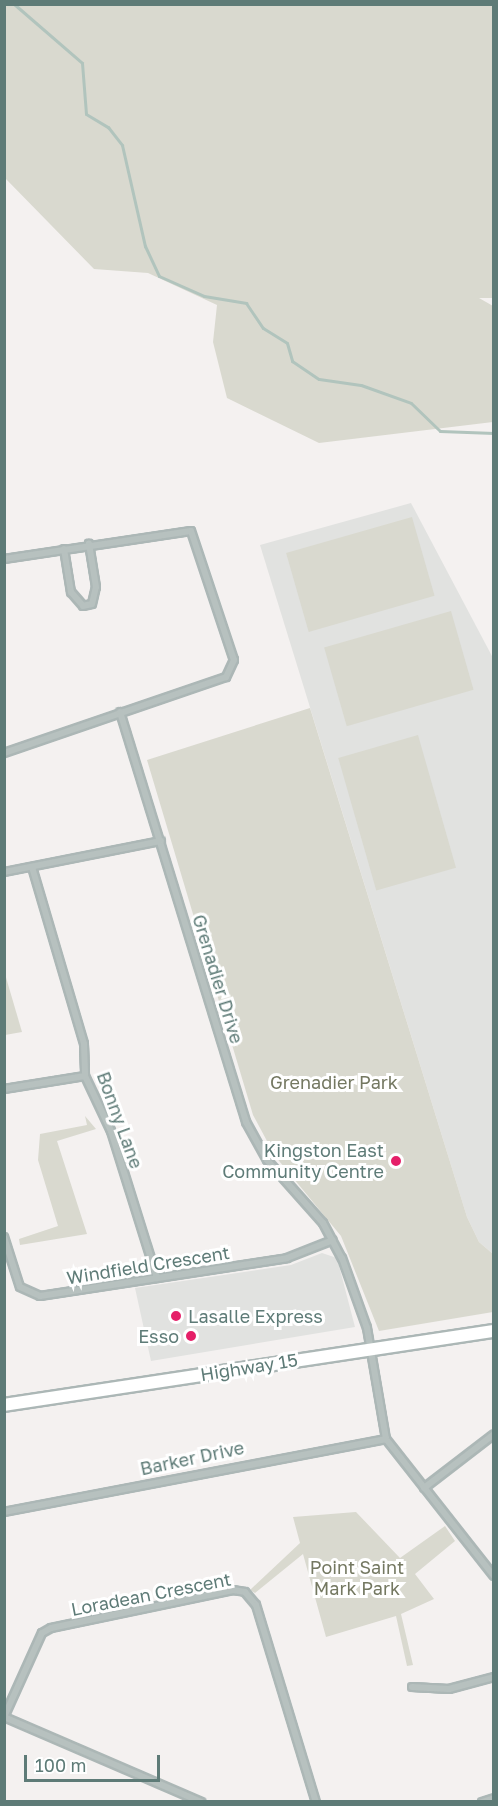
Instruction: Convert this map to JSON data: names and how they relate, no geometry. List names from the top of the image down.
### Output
{
  "streets": {
    "main road": ["Highway 15"],
    "street": [
      "Grenadier Drive",
      "Bonny Lane",
      "Windfield Crescent",
      "Barker Drive",
      "Loradean Crescent"
    ]
  },
  "crossings": [
    ["Grenadier Drive", "Windfield Crescent"],
    ["Grenadier Drive", "Highway 15"],
    ["Grenadier Drive", "Barker Drive"],
    ["Bonny Lane", "Windfield Crescent"]
  ],
  "parks": ["Grenadier Park", "Point Saint Mark Park"],
  "places": ["Kingston East Community Centre", "Lasalle Express", "Esso"],
  "scale_bar": "100 m"
}
